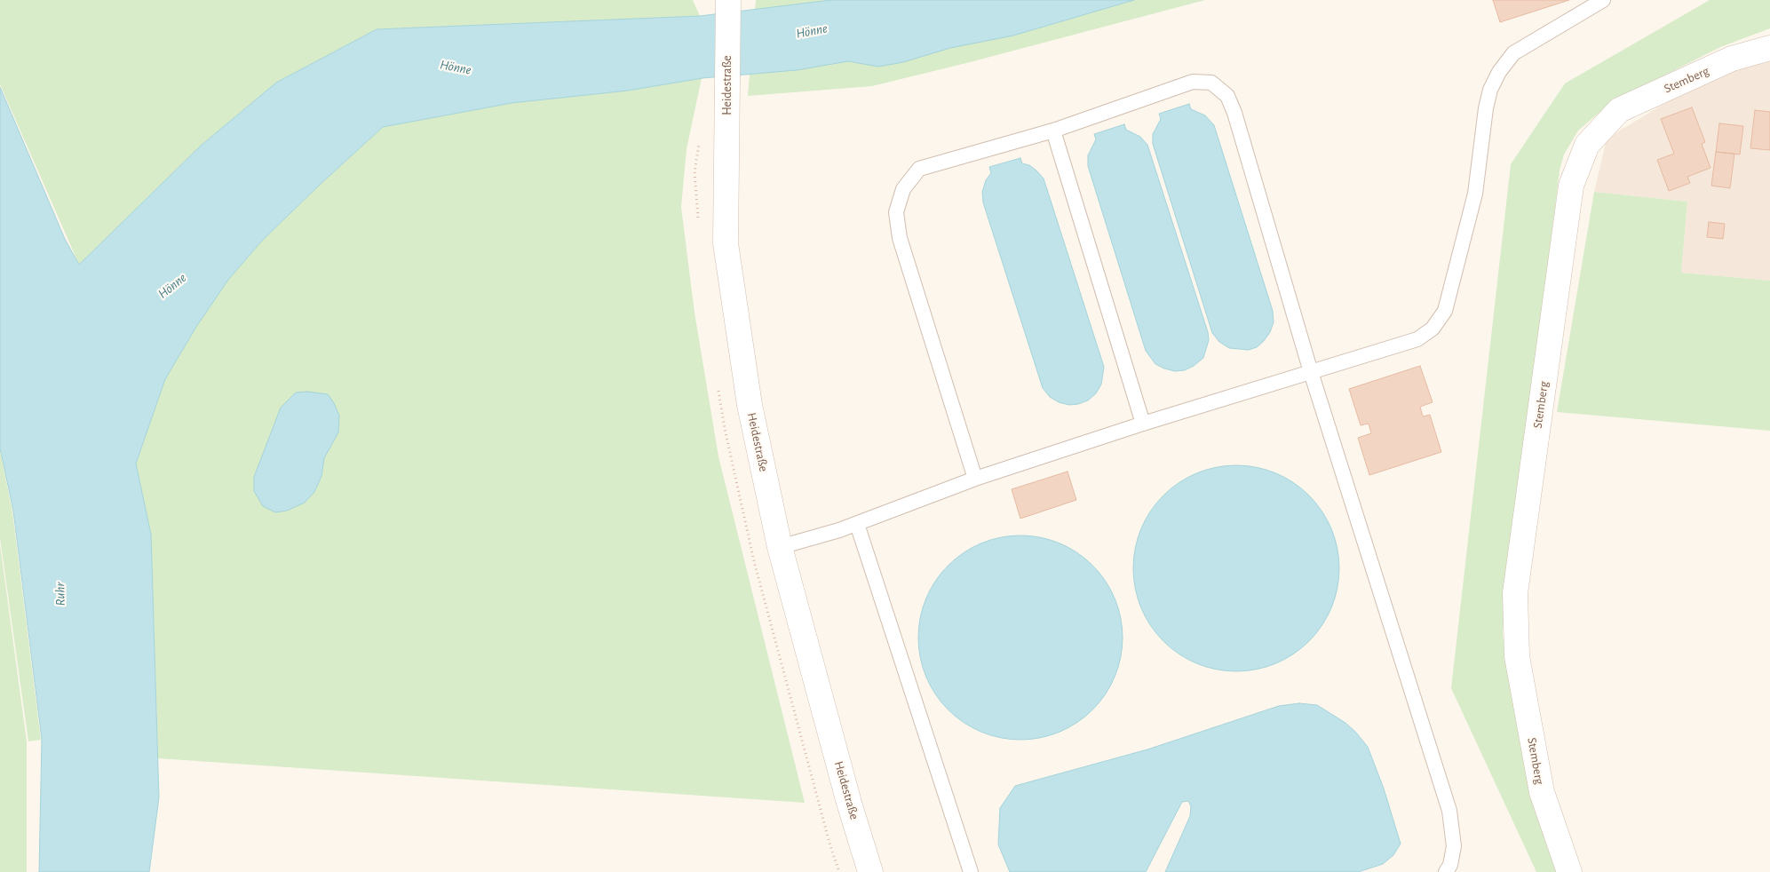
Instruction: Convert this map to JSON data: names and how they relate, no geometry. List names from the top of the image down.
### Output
{
  "streets": {
    "street": ["Stemberg", "Heidestraße"]
  },
  "water": ["Hönne", "Ruhr"]
}
